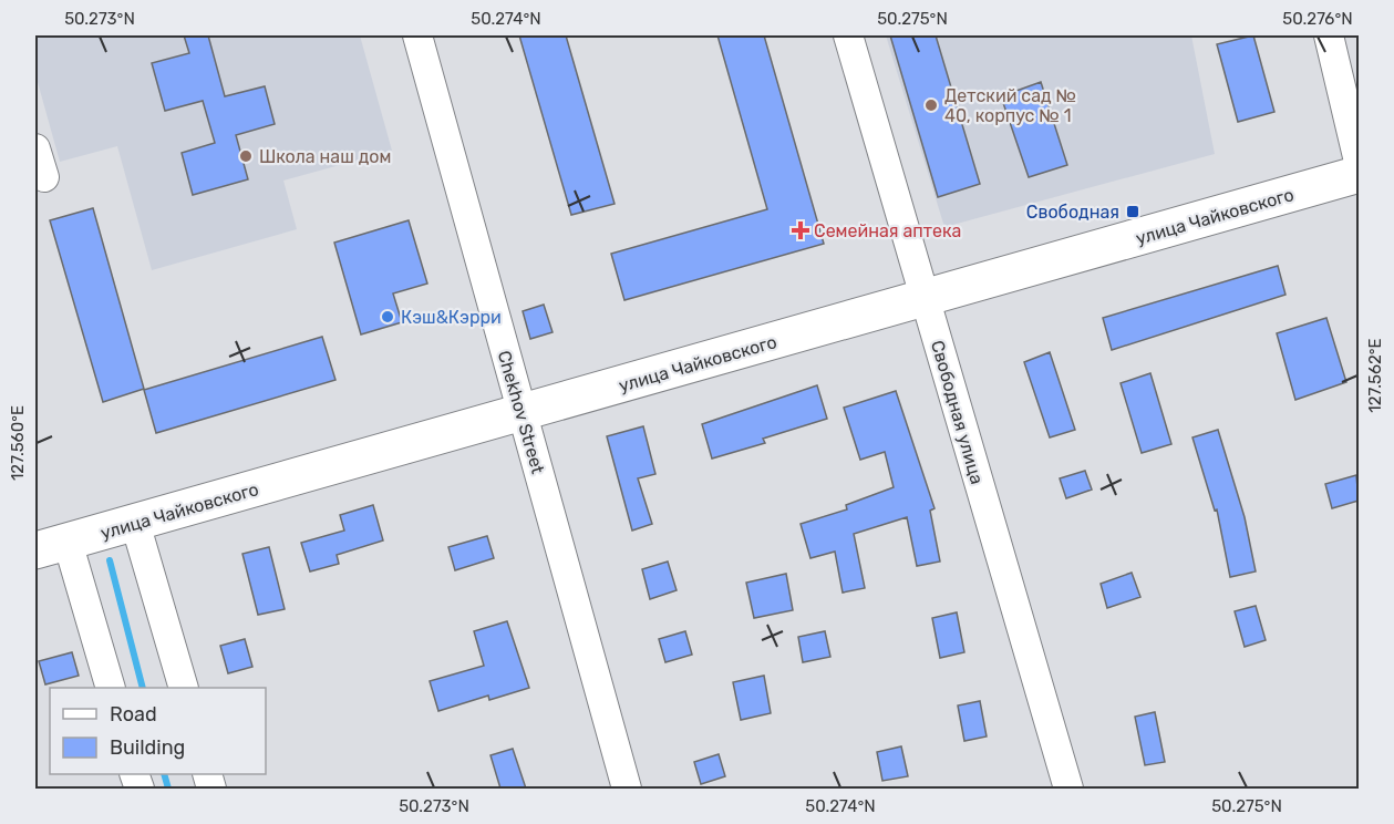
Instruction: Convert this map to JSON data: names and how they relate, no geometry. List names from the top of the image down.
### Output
{
  "streets": {
    "main road": ["улица Чайковского"],
    "street": ["Chekhov Street", "Свободная улица"]
  },
  "crossings": [
    ["улица Чайковского", "Chekhov Street"],
    ["улица Чайковского", "Свободная улица"]
  ],
  "places": {
    "other": ["Детский сад № 40, корпус № 1", "Школа наш дом", "Кэш&Кэрри"],
    "transit": ["Свободная"],
    "health": ["Семейная аптека"]
  },
  "legend": ["Road", "Building"],
  "coordinates": [
    "50.273°N",
    "50.274°N",
    "50.275°N",
    "50.276°N",
    "127.562°E",
    "127.560°E"
  ]
}
